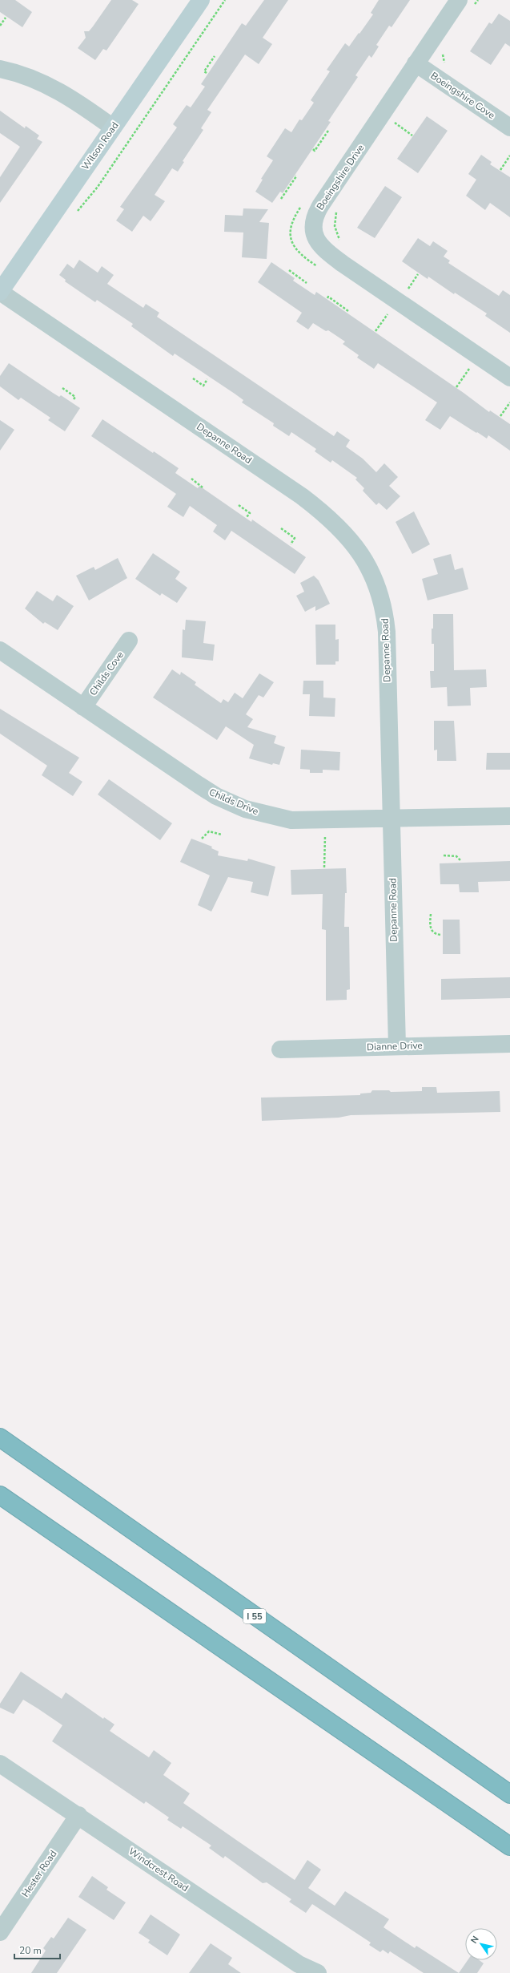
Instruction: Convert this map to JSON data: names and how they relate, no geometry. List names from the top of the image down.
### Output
{
  "streets": {
    "highway": ["I 55"],
    "street": [
      "Boeingshire Cove",
      "Wilson Road",
      "Boeingshire Drive",
      "Depanne Road",
      "Childs Cove",
      "Childs Drive",
      "Dianne Drive",
      "Windcrest Road",
      "Hester Road"
    ]
  },
  "crossings": [
    ["Boeingshire Cove", "Boeingshire Drive"],
    ["Wilson Road", "Depanne Road"],
    ["Depanne Road", "Childs Drive"],
    ["Depanne Road", "Dianne Drive"],
    ["Childs Cove", "Childs Drive"],
    ["Windcrest Road", "Hester Road"]
  ],
  "scale_bar": "20 m",
  "north": "top left"
}
